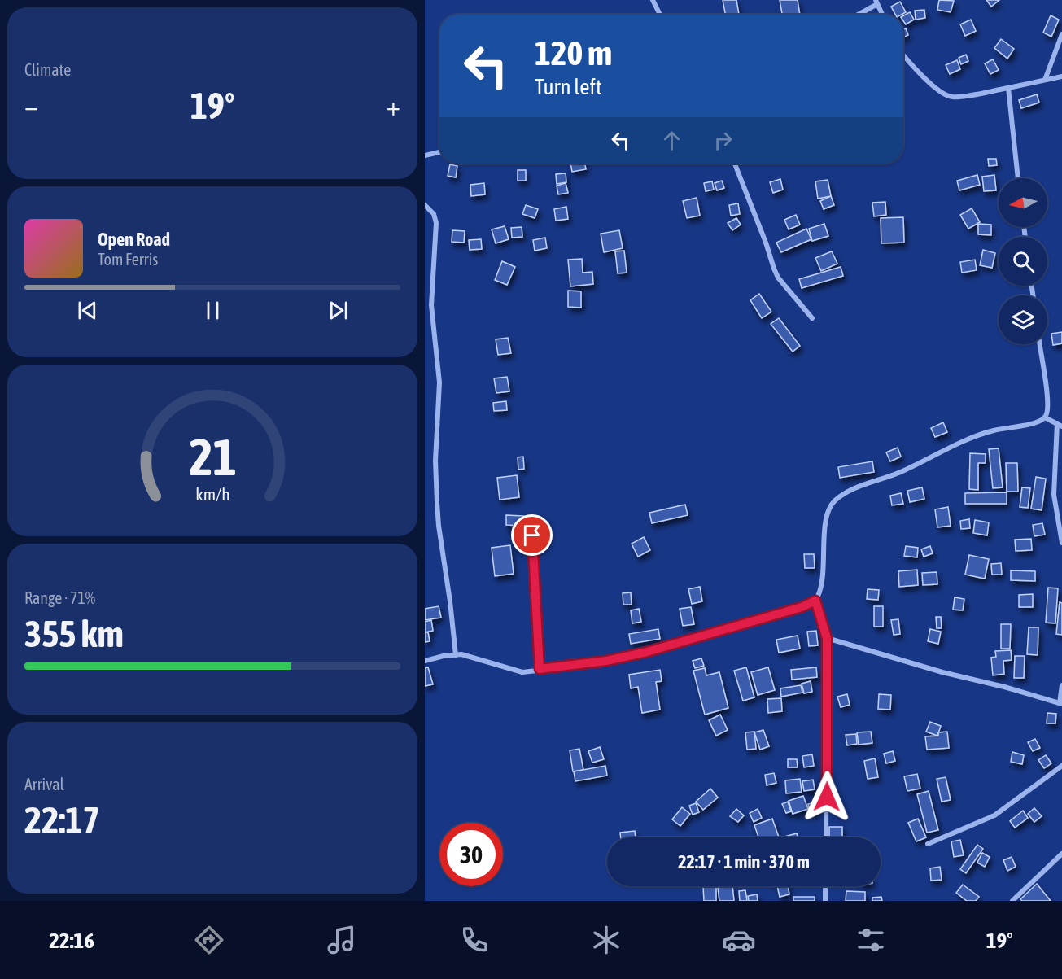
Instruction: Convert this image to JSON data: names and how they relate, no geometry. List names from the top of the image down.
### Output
{
  "north": "left",
  "page": {
    "tile": [
      "Climate",
      ["Range · 71%", "355 km"],
      ["Arrival", "22:17"]
    ],
    "turn": ["120 m", "Turn left"],
    "heat": ["−", "19°", "+"],
    "song": ["Open Road", "Tom Ferris"],
    "limit": "30",
    "trip": "22:17 · 1 min · 370 m",
    "tabs": ["22:16", "19°"],
    "gauge": ["21", "km/h"]
  }
}
